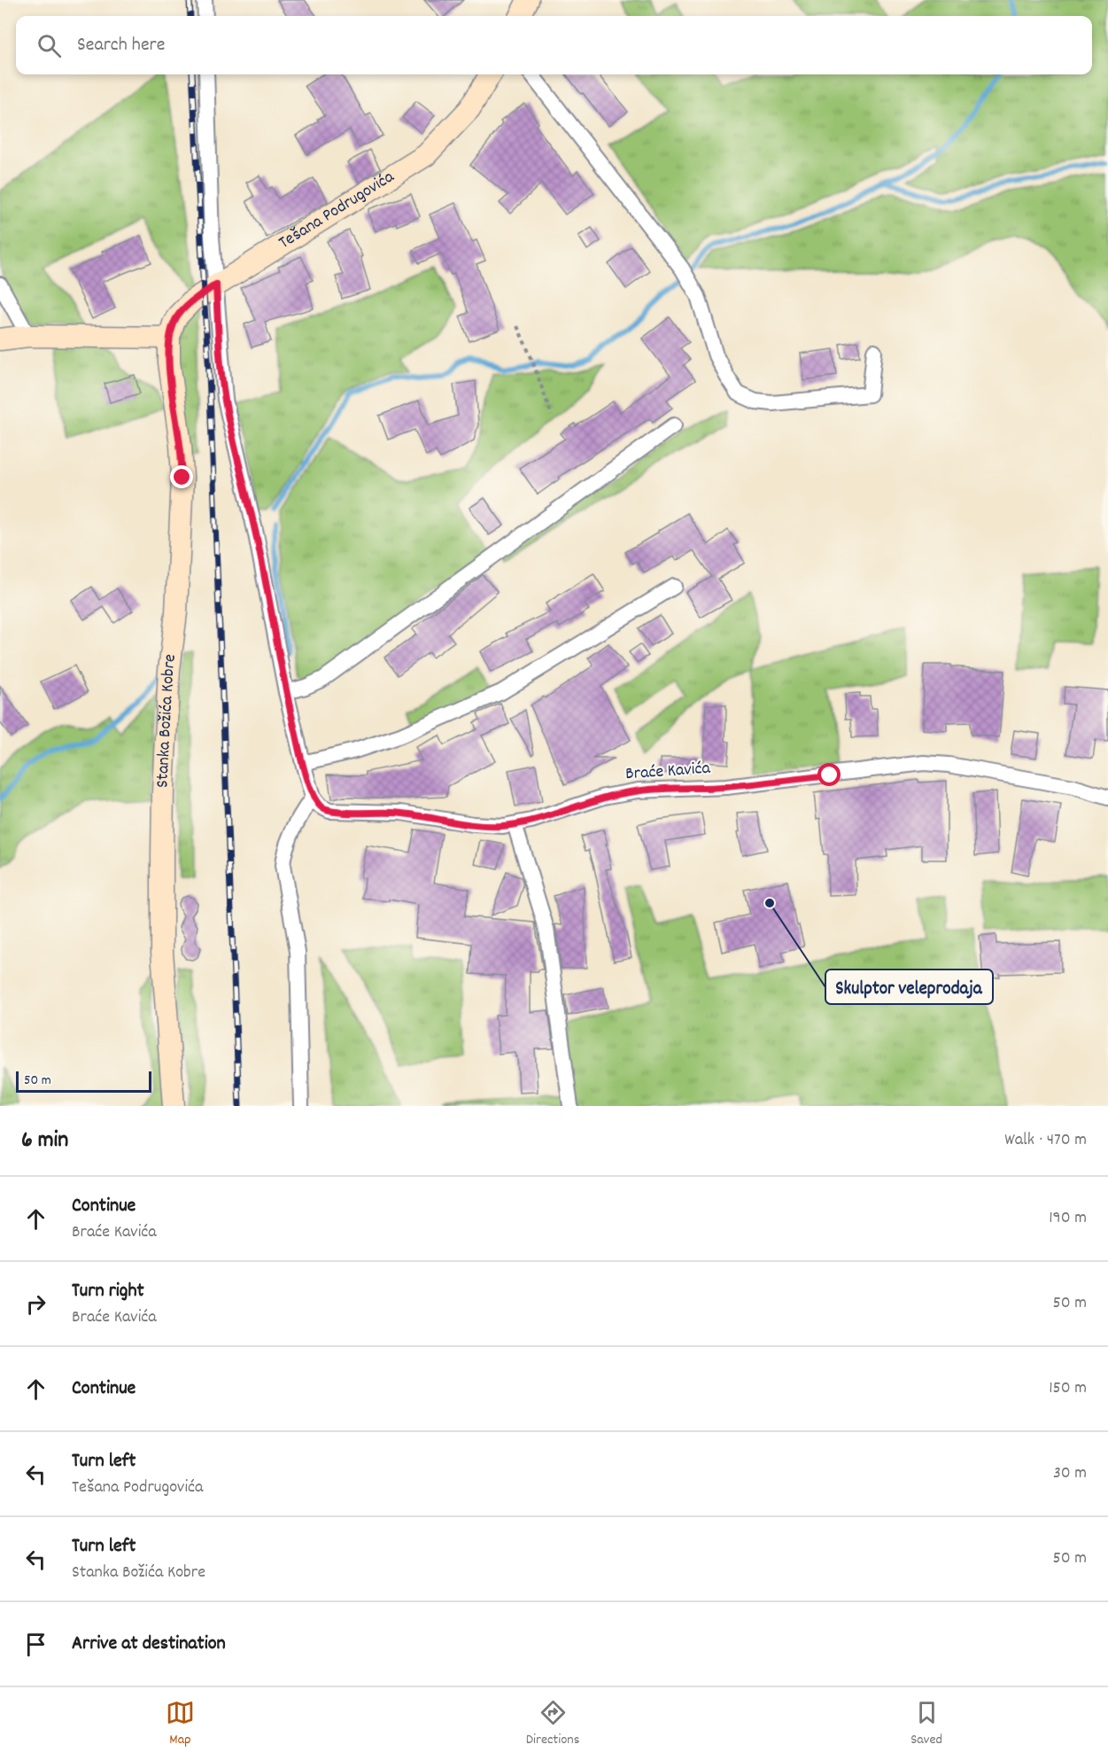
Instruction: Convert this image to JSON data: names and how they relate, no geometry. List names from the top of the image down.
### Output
{
  "streets": {
    "street": ["Tešana Podrugovića", "Stanka Božića Kobre", "Braće Kavića"]
  },
  "crossings": [
    ["Tešana Podrugovića", "Stanka Božića Kobre"]
  ],
  "places": ["Skulptor veleprodaja"],
  "scale_bar": "50 m",
  "page": {
    "search": "Search here",
    "scale": "50 m",
    "heading": ["6 min", "Walk · 470 m"],
    "list": [
      ["Continue", "Braće Kavića", "190 m"],
      ["Turn right", "Braće Kavića", "50 m"],
      ["Continue", "150 m"],
      ["Turn left", "Tešana Podrugovića", "30 m"],
      ["Turn left", "Stanka Božića Kobre", "50 m"],
      "Arrive at destination"
    ],
    "nav": ["Map", "Directions", "Saved"]
  }
}
